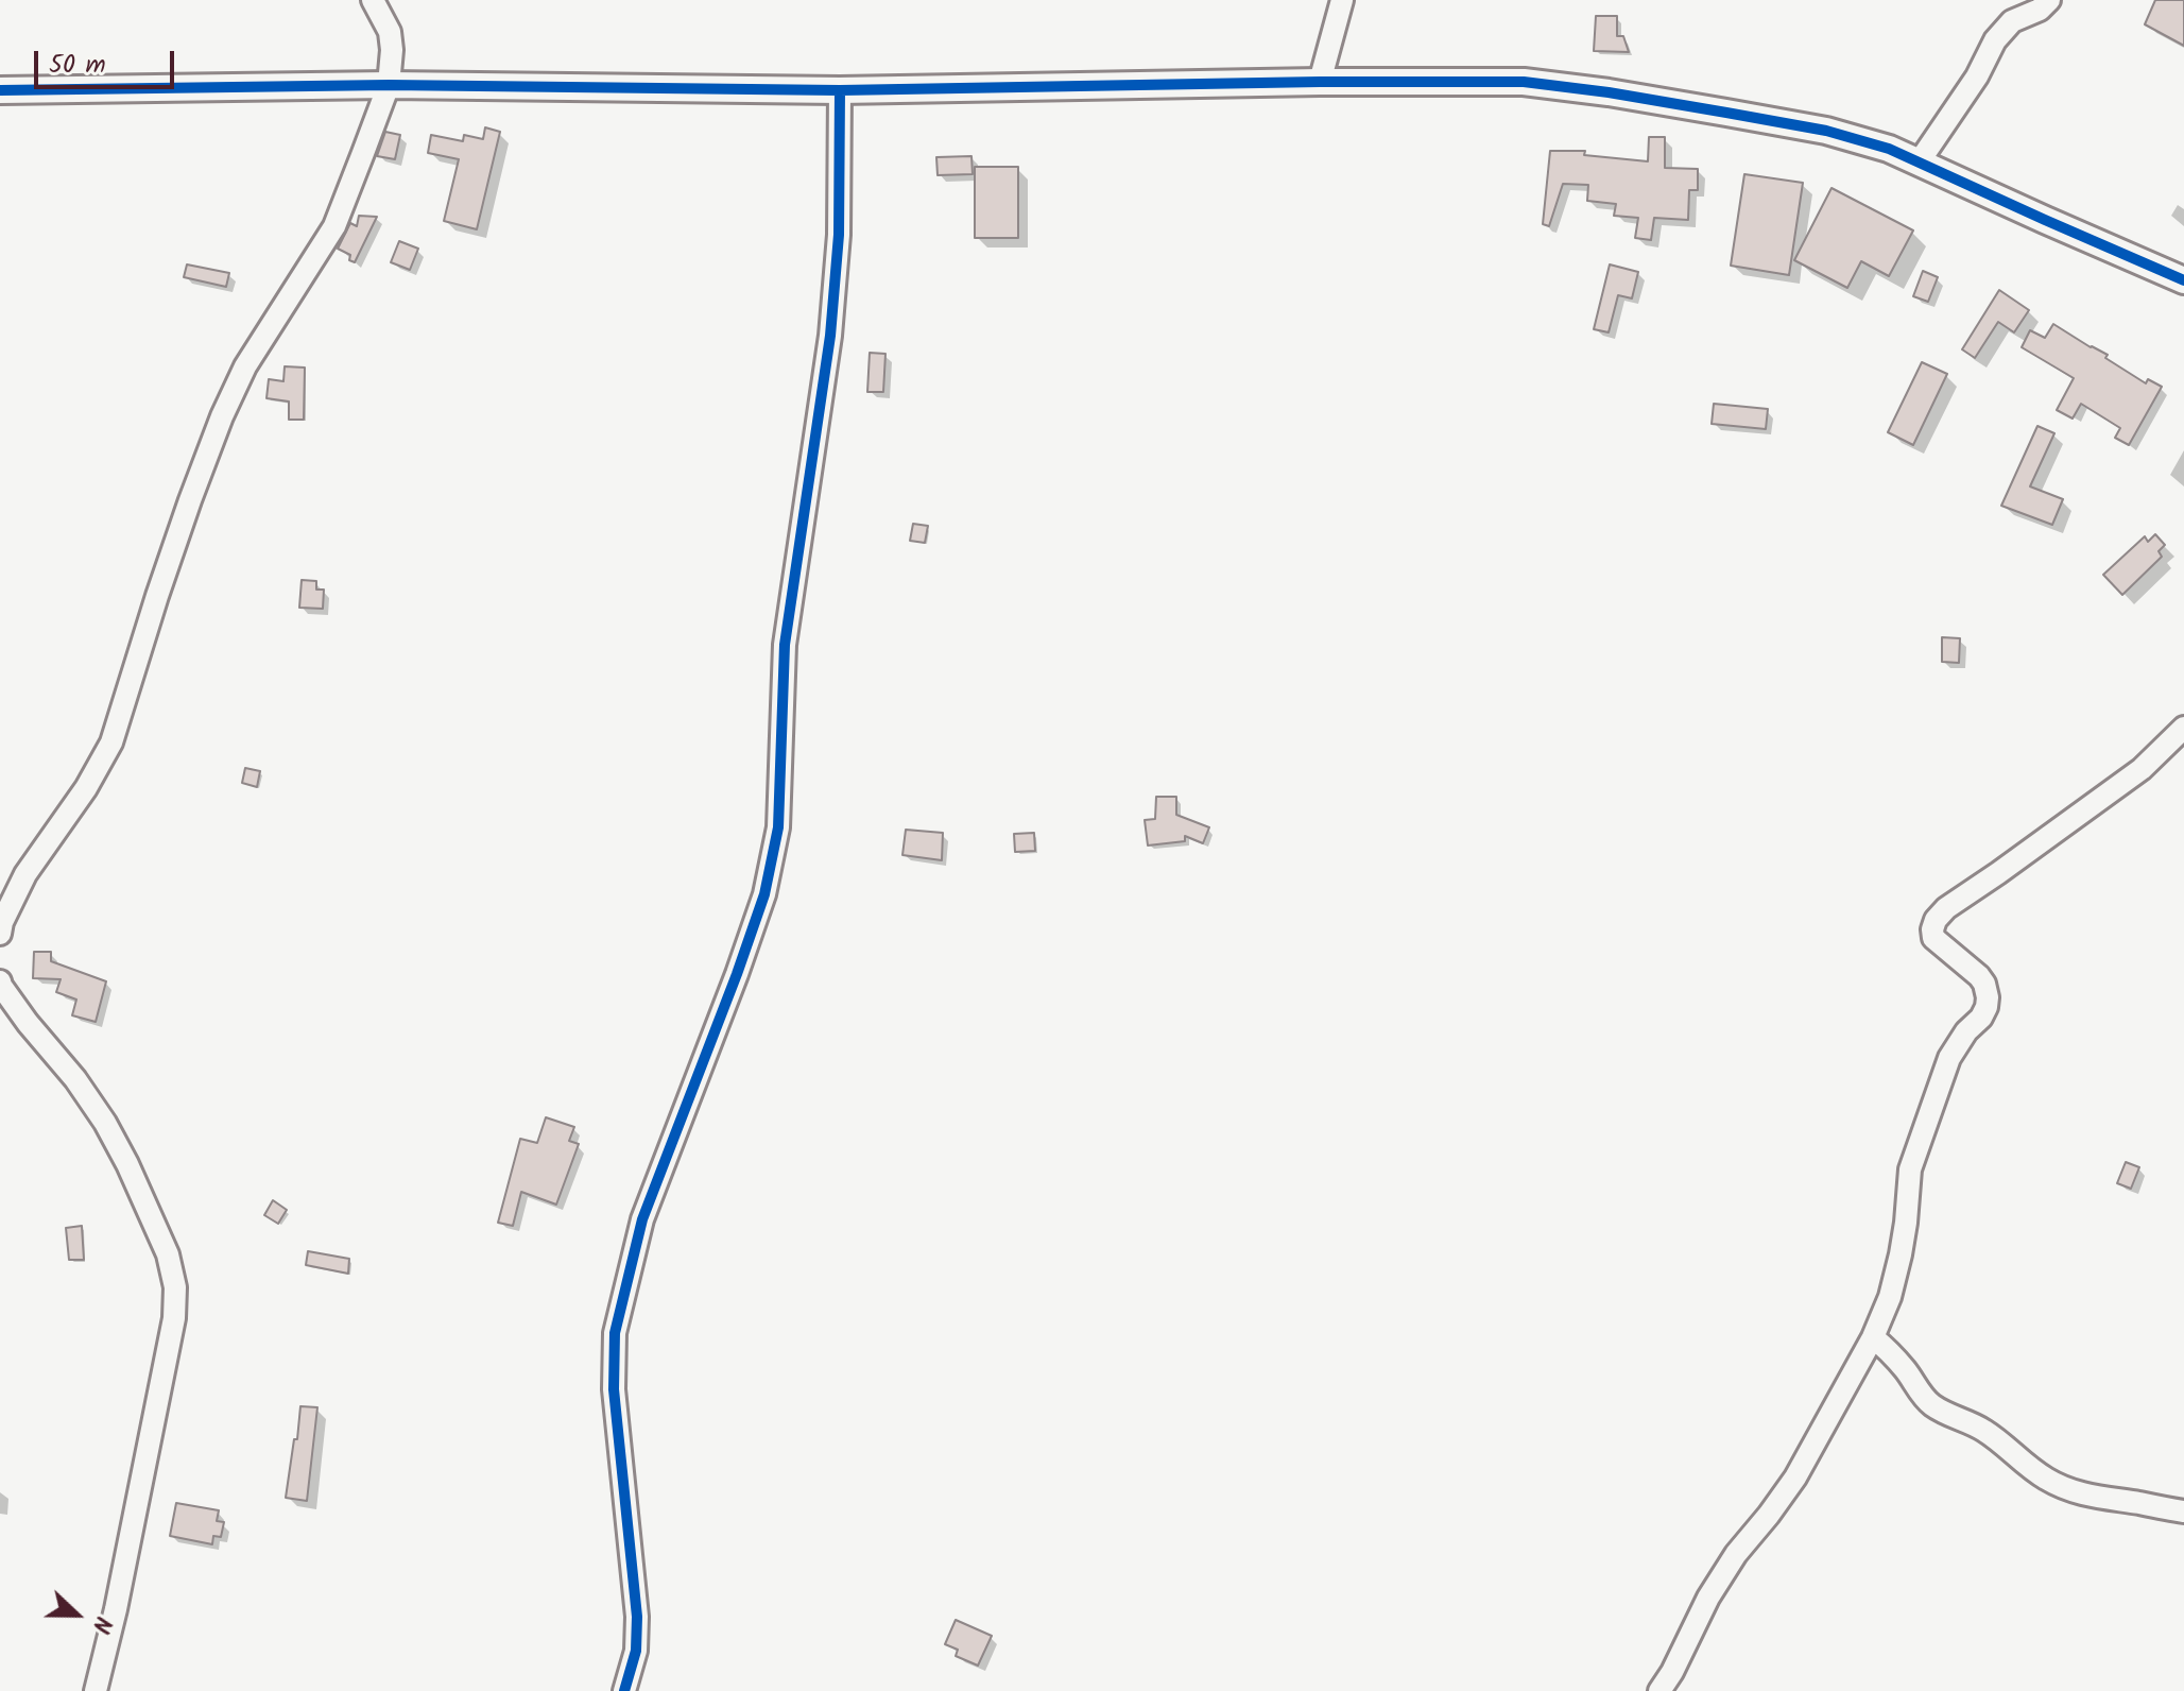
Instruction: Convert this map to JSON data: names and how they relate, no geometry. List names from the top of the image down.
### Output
{
  "scale_bar": "50 m",
  "north": "right"
}
